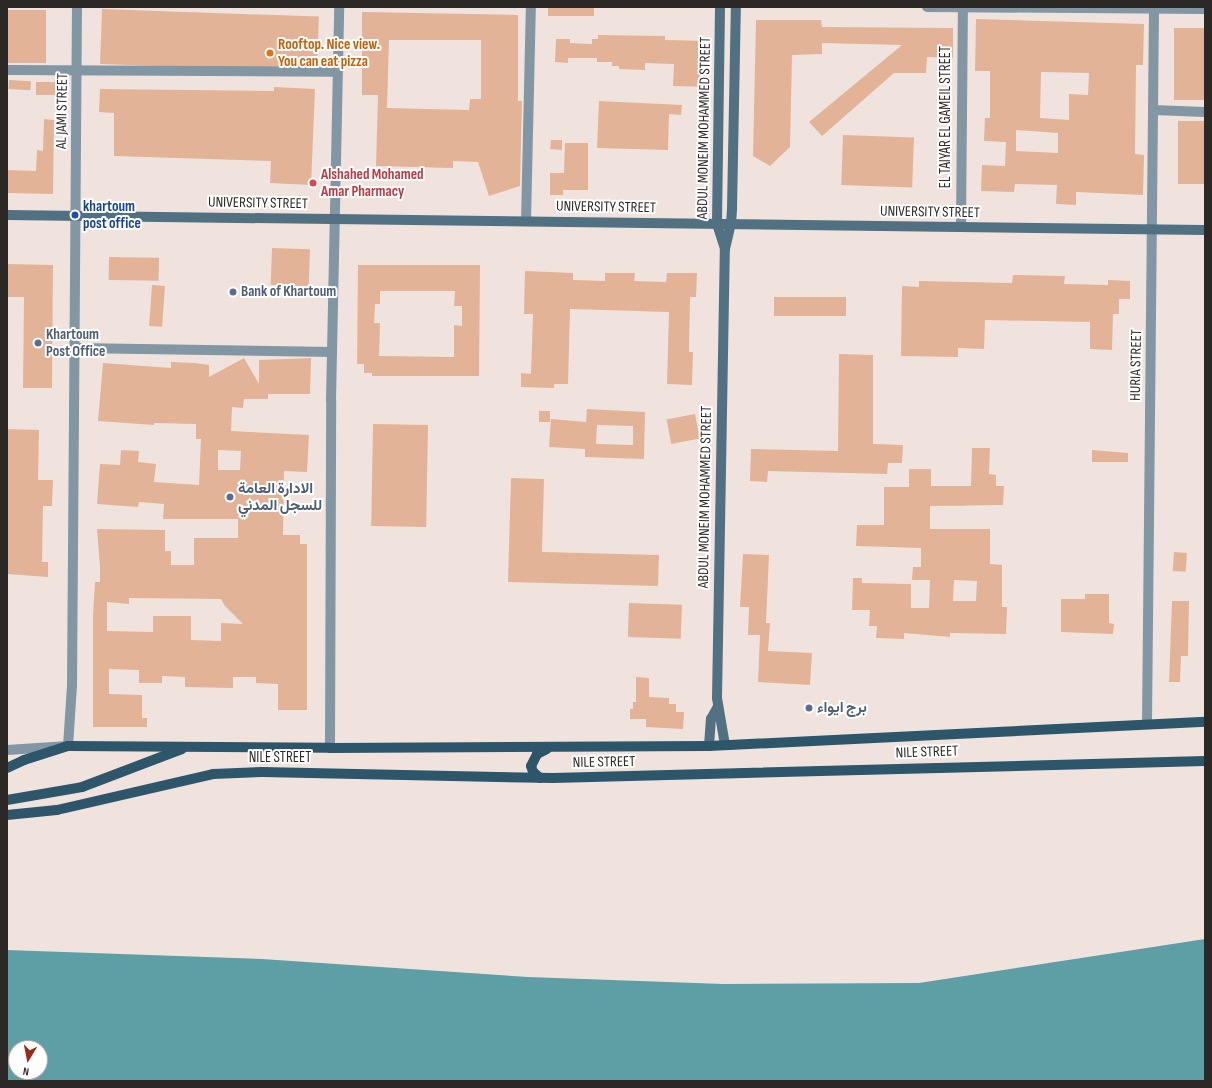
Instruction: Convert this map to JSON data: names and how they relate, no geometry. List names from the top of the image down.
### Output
{
  "streets": {
    "main road": ["ABDUL MONEIM MOHAMMED STREET", "UNIVERSITY STREET", "NILE STREET"],
    "street": ["AL JAMI STREET", "EL TAIYAR EL GAMEIL STREET", "HURIA STREET"]
  },
  "crossings": [
    ["AL JAMI STREET", "UNIVERSITY STREET"],
    ["AL JAMI STREET", "NILE STREET"],
    ["EL TAIYAR EL GAMEIL STREET", "UNIVERSITY STREET"],
    ["ABDUL MONEIM MOHAMMED STREET", "UNIVERSITY STREET"],
    ["ABDUL MONEIM MOHAMMED STREET", "NILE STREET"],
    ["UNIVERSITY STREET", "HURIA STREET"],
    ["HURIA STREET", "NILE STREET"]
  ],
  "places": [
    "Rooftop. Nice view. You can eat pizza",
    "Alshahed Mohamed Amar Pharmacy",
    "khartoum post office",
    "Bank of Khartoum",
    "Khartoum Post Office",
    "الادارة العامة للسجل المدني",
    "برج ايواء"
  ],
  "north": "bottom"
}
